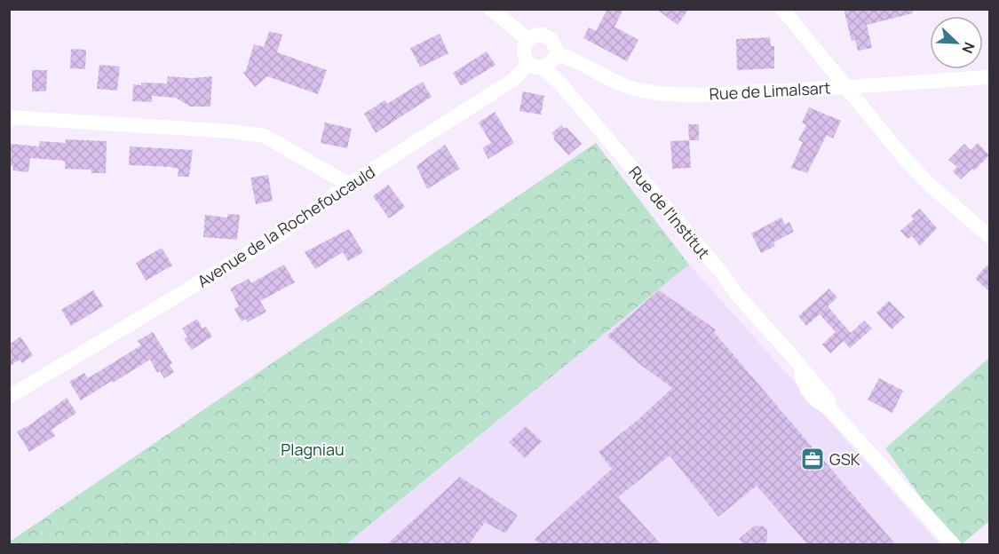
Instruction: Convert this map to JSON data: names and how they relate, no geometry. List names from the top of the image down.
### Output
{
  "streets": {
    "street": ["Rue de Limalsart", "Rue de l'Institut", "Avenue de la Rochefoucauld"]
  },
  "crossings": [
    ["Rue de Limalsart", "Rue de l'Institut"],
    ["Rue de Limalsart", "Avenue de la Rochefoucauld"],
    ["Rue de l'Institut", "Avenue de la Rochefoucauld"]
  ],
  "parks": ["Plagniau"],
  "places": {
    "office": ["GSK"]
  },
  "north": "bottom right"
}
